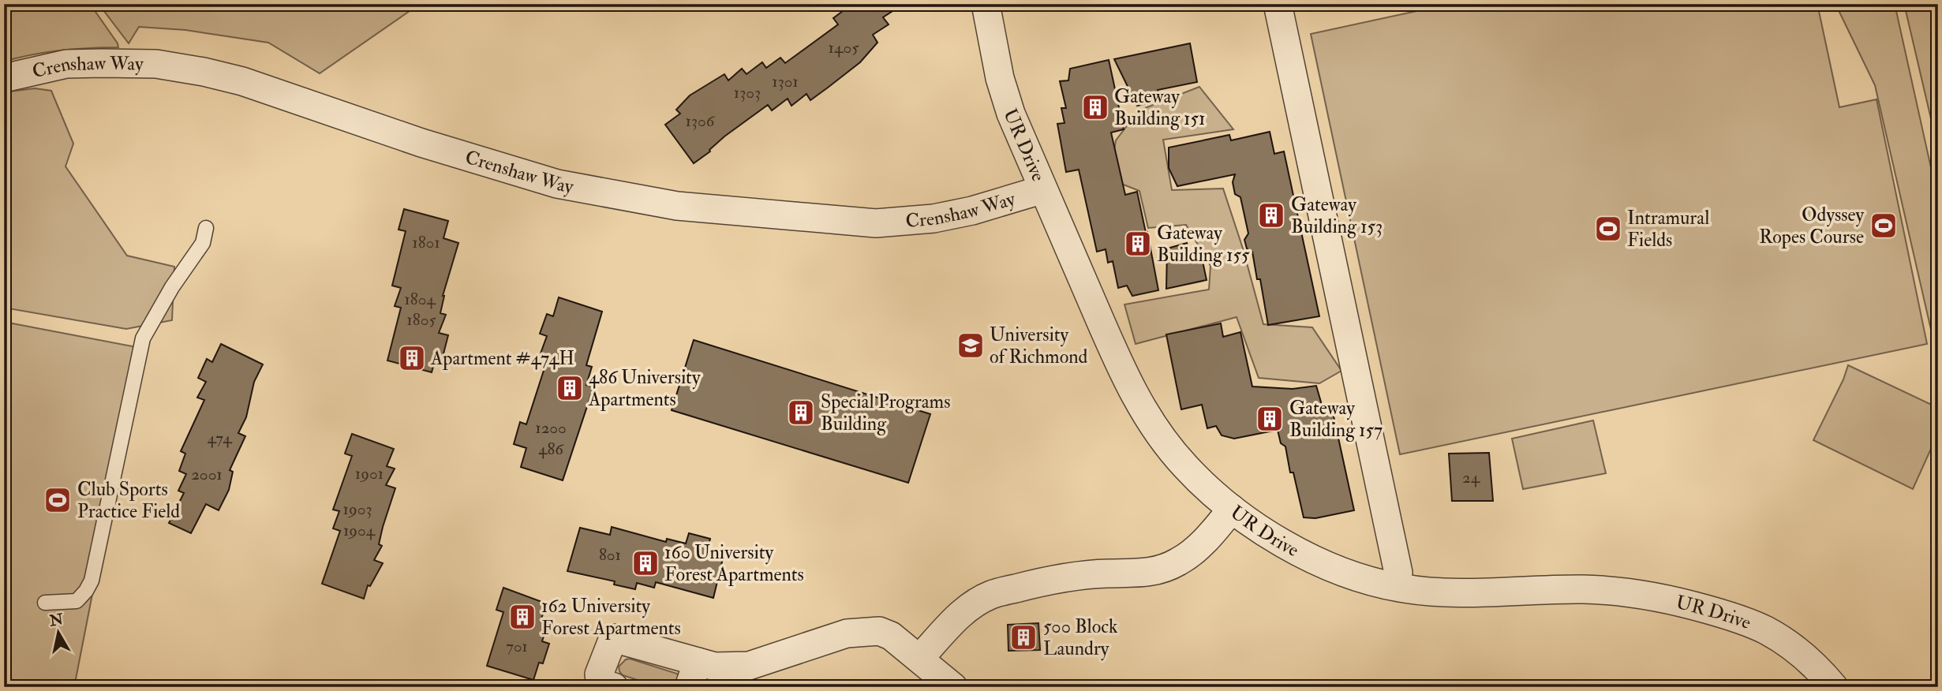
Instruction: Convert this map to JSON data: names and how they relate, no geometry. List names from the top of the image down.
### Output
{
  "streets": {
    "street": ["Crenshaw Way", "UR Drive"]
  },
  "crossings": [
    ["Crenshaw Way", "UR Drive"]
  ],
  "places": {
    "building": [
      "Gateway Building 151",
      "Gateway Building 153",
      "Gateway Building 155",
      "Apartment #474H",
      "486 University Apartments",
      "Special Programs Building",
      "Gateway Building 157",
      "160 University Forest Apartments",
      "162 University Forest Apartments",
      "500 Block Laundry"
    ],
    "sports": ["Odyssey Ropes Course", "Intramural Fields", "Club Sports Practice Field"],
    "school or university": ["University of Richmond"]
  },
  "house_numbers": [
    "1405",
    "1301",
    "1303",
    "1306",
    "1801",
    "1804",
    "1805",
    "1200",
    "474",
    "486",
    "1901",
    "2001",
    "24",
    "1903",
    "1904",
    "801",
    "701"
  ],
  "north": "top"
}
